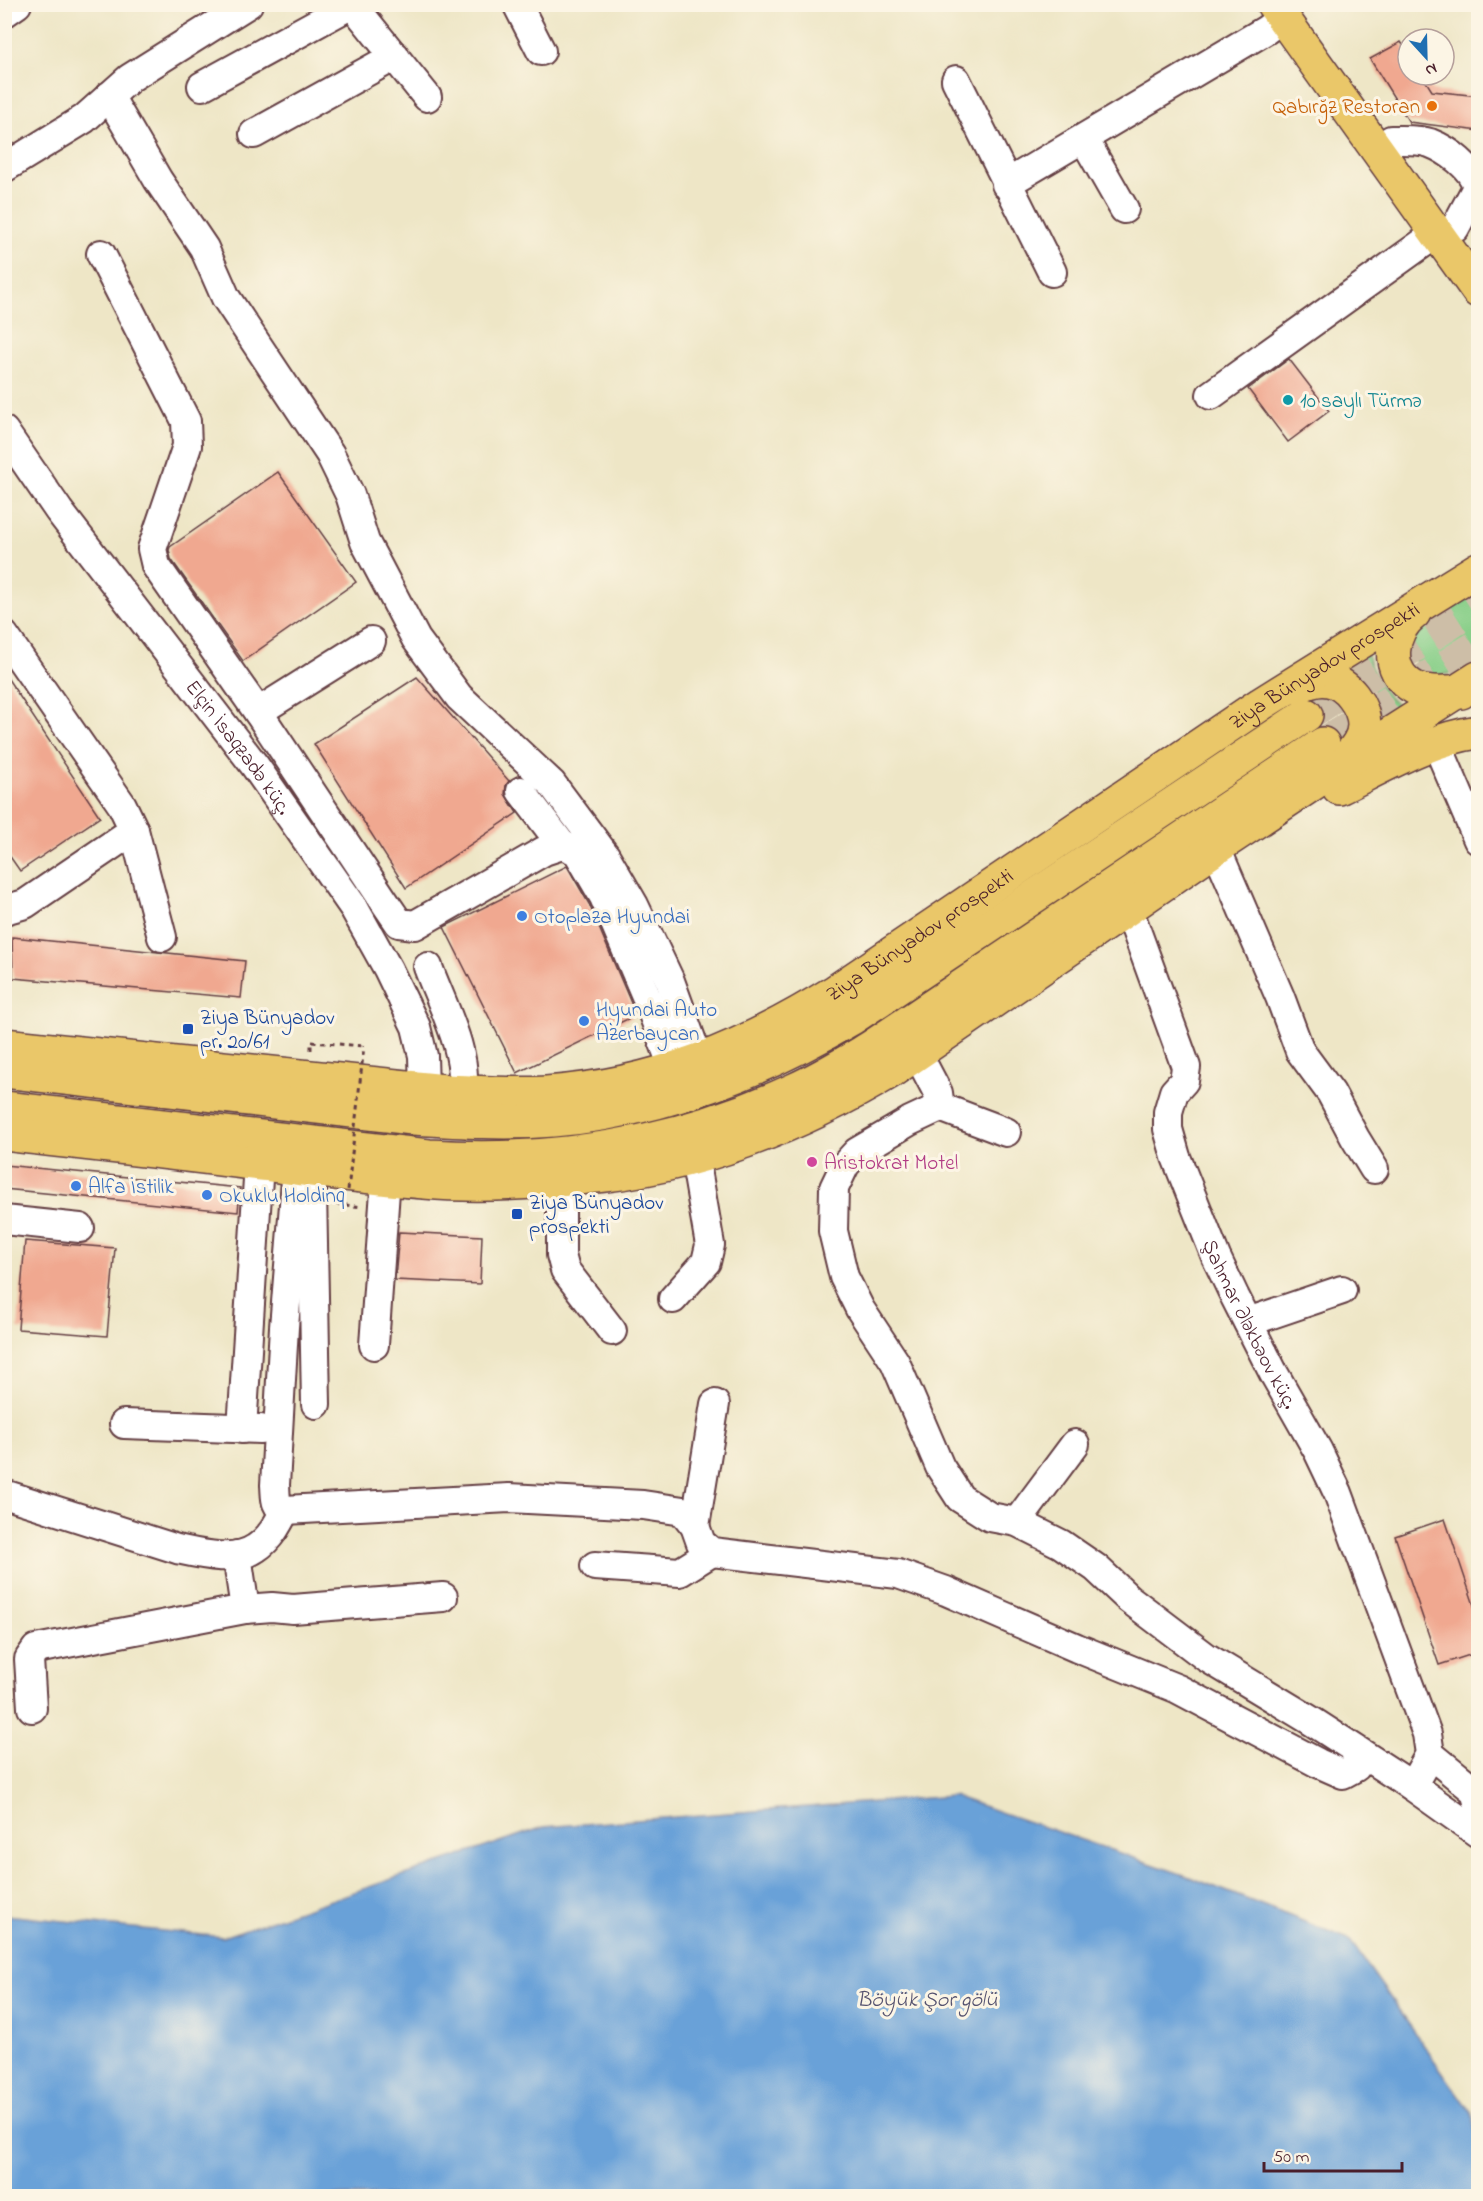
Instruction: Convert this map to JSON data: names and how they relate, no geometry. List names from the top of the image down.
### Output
{
  "streets": {
    "main road": ["Ziya Bünyadov prospekti"],
    "street": ["Elçin İsaqzadə küç.", "Şahmar Ələkbəov küç."]
  },
  "crossings": [
    ["Ziya Bünyadov prospekti", "Elçin İsaqzadə küç."]
  ],
  "water": ["Böyük Şor gölü"],
  "places": {
    "other": [
      "Qabırğz Restoran",
      "10 saylı Türmə",
      "Otoplaza Hyundai",
      "Hyundai Auto Azerbaycan",
      "Aristokrat Motel",
      "Alfa İstilik",
      "Okuklu Holdinq"
    ],
    "transit": ["Ziya Bünyadov pr. 20/61", "Ziya Bünyadov prospekti"]
  },
  "scale_bar": "50 m",
  "north": "bottom"
}
